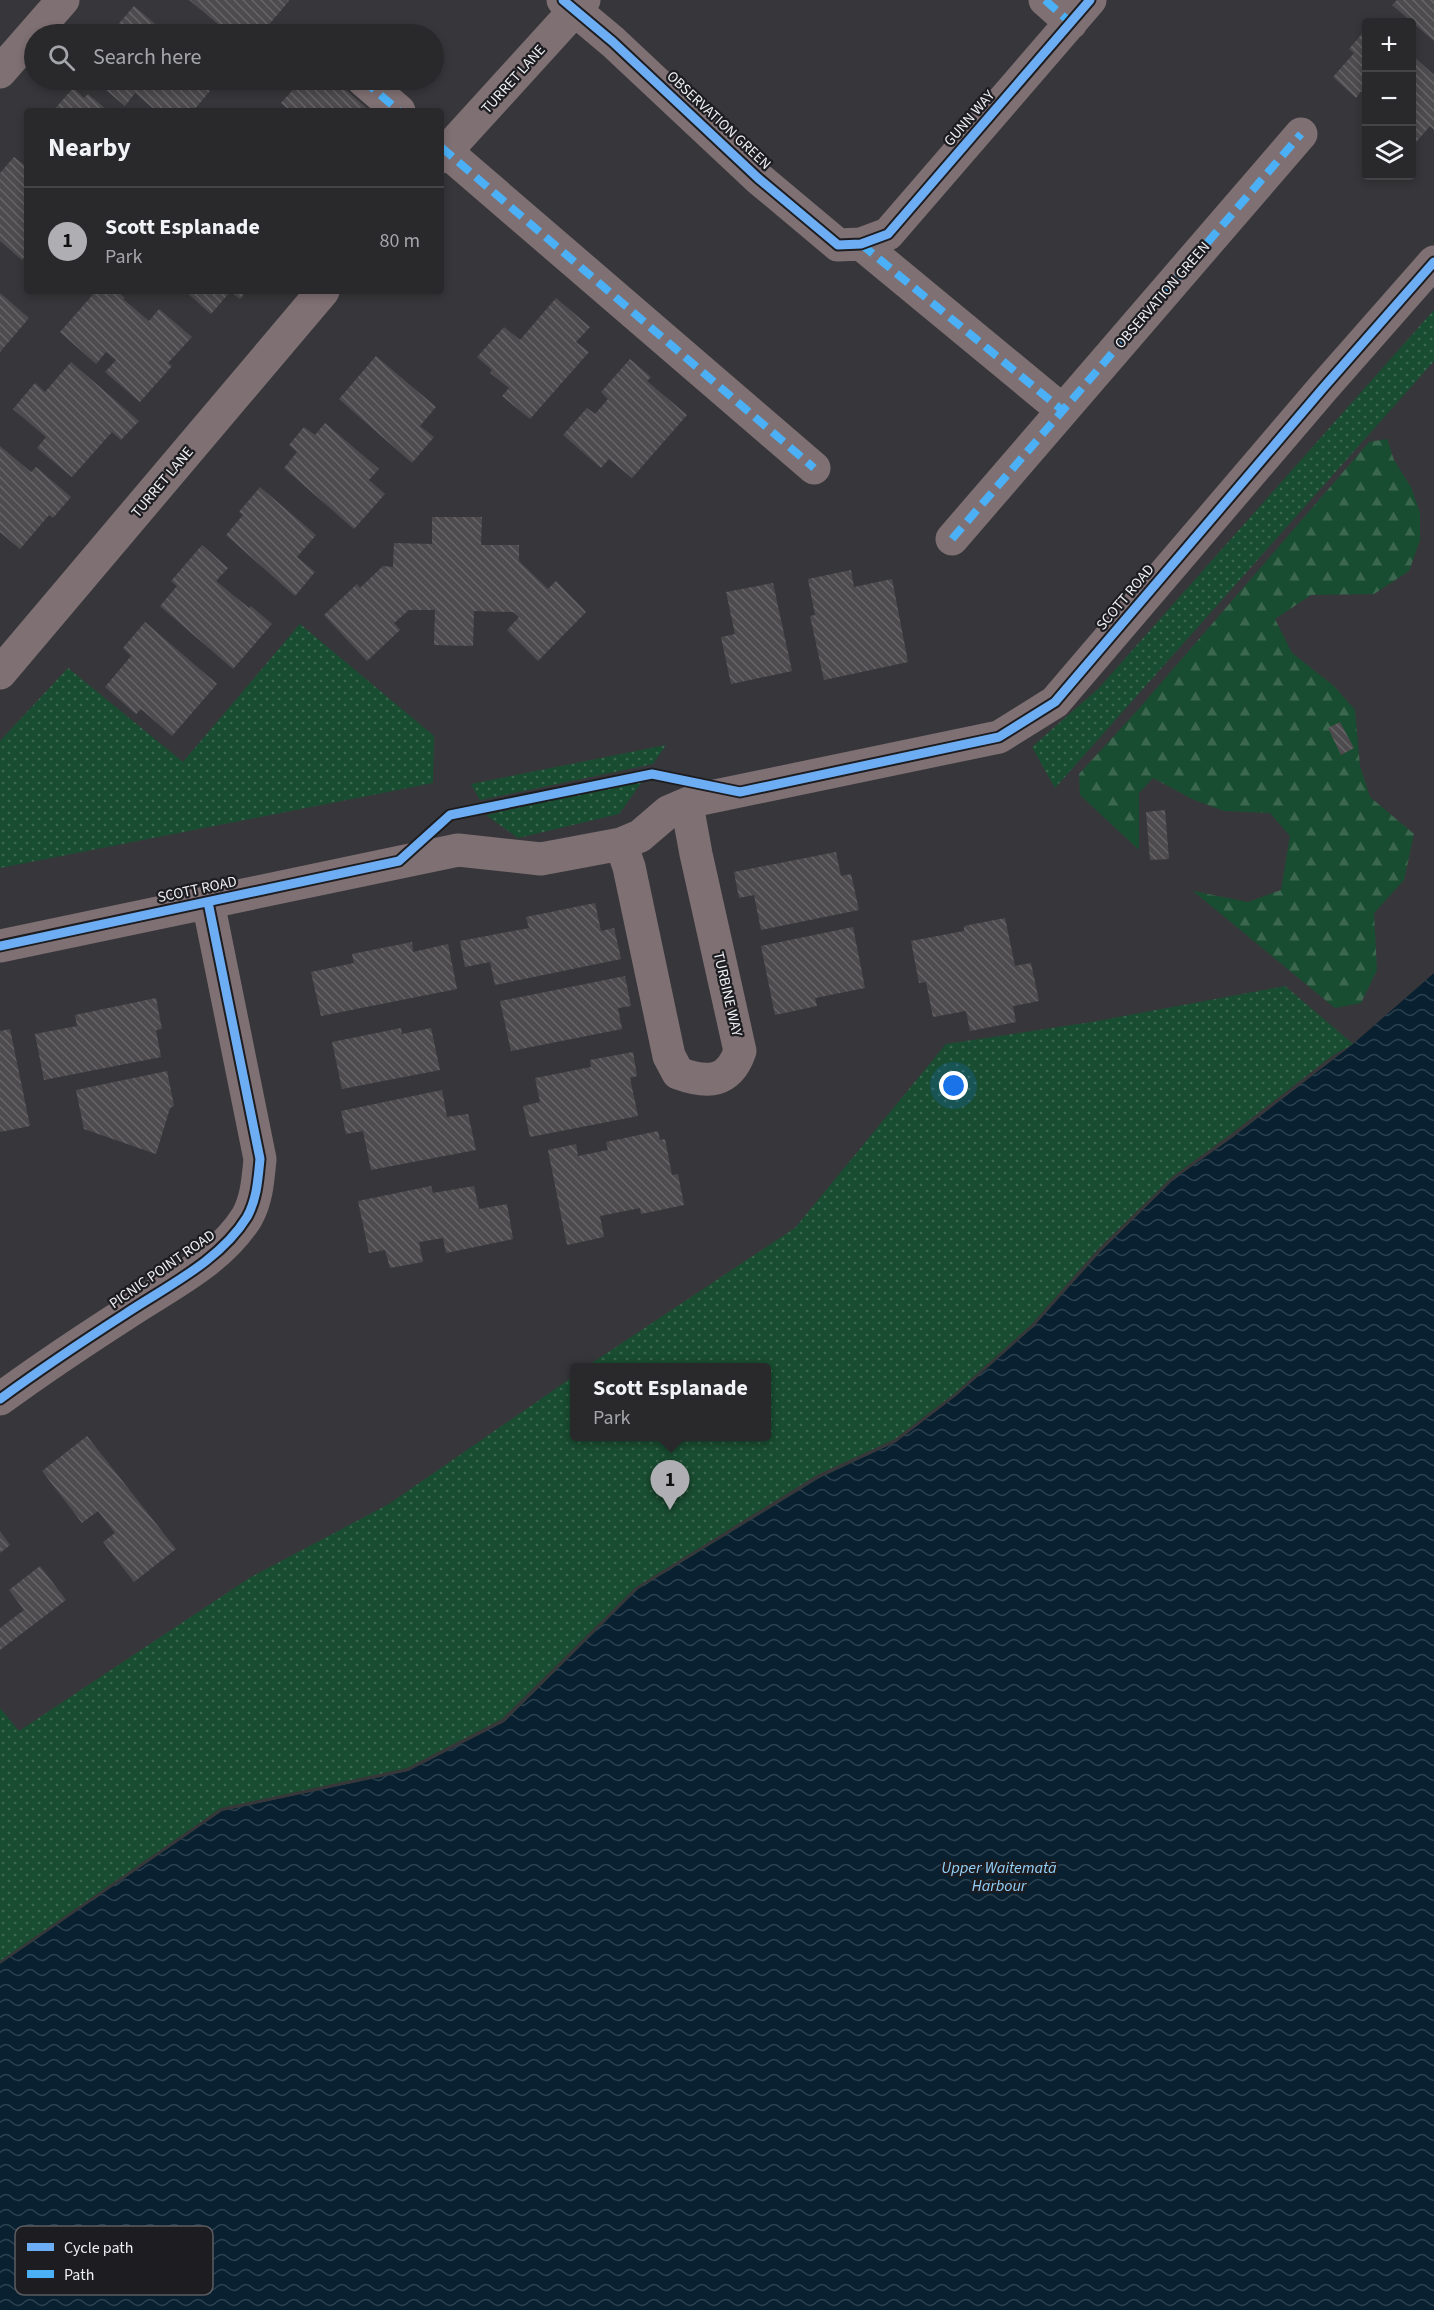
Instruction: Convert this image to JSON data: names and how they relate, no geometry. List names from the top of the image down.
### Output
{
  "streets": {
    "street": [
      "TURRET LANE",
      "GUNN WAY",
      "OBSERVATION GREEN",
      "SCOTT ROAD",
      "TURBINE WAY",
      "PICNIC POINT ROAD"
    ]
  },
  "crossings": [
    ["TURRET LANE", "OBSERVATION GREEN"],
    ["GUNN WAY", "OBSERVATION GREEN"],
    ["SCOTT ROAD", "TURBINE WAY"],
    ["SCOTT ROAD", "PICNIC POINT ROAD"]
  ],
  "water": ["Upper Waitematā Harbour"],
  "legend": ["Cycle path", "Path"],
  "page": {
    "map_buttons": ["+", "−"],
    "search": "Search here",
    "heading": "Nearby",
    "list": [
      {
        "mark": "1",
        "name": "Scott Esplanade",
        "note": "Park",
        "value": "80 m"
      }
    ],
    "popup": ["Scott Esplanade", "Park"],
    "pins": "1"
  }
}
